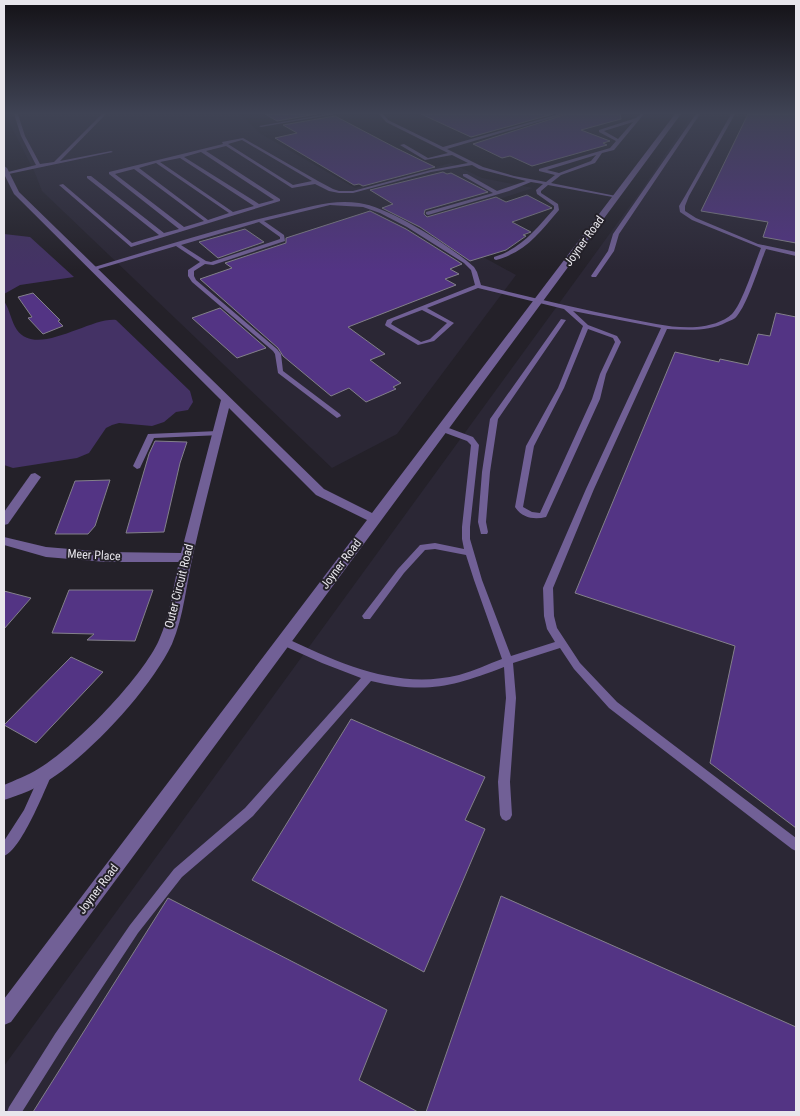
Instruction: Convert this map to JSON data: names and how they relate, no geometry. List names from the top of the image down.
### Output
{
  "streets": {
    "street": ["Joyner Road", "Meer Place", "Outer Circuit Road"]
  },
  "crossings": [
    ["Meer Place", "Outer Circuit Road"]
  ]
}
